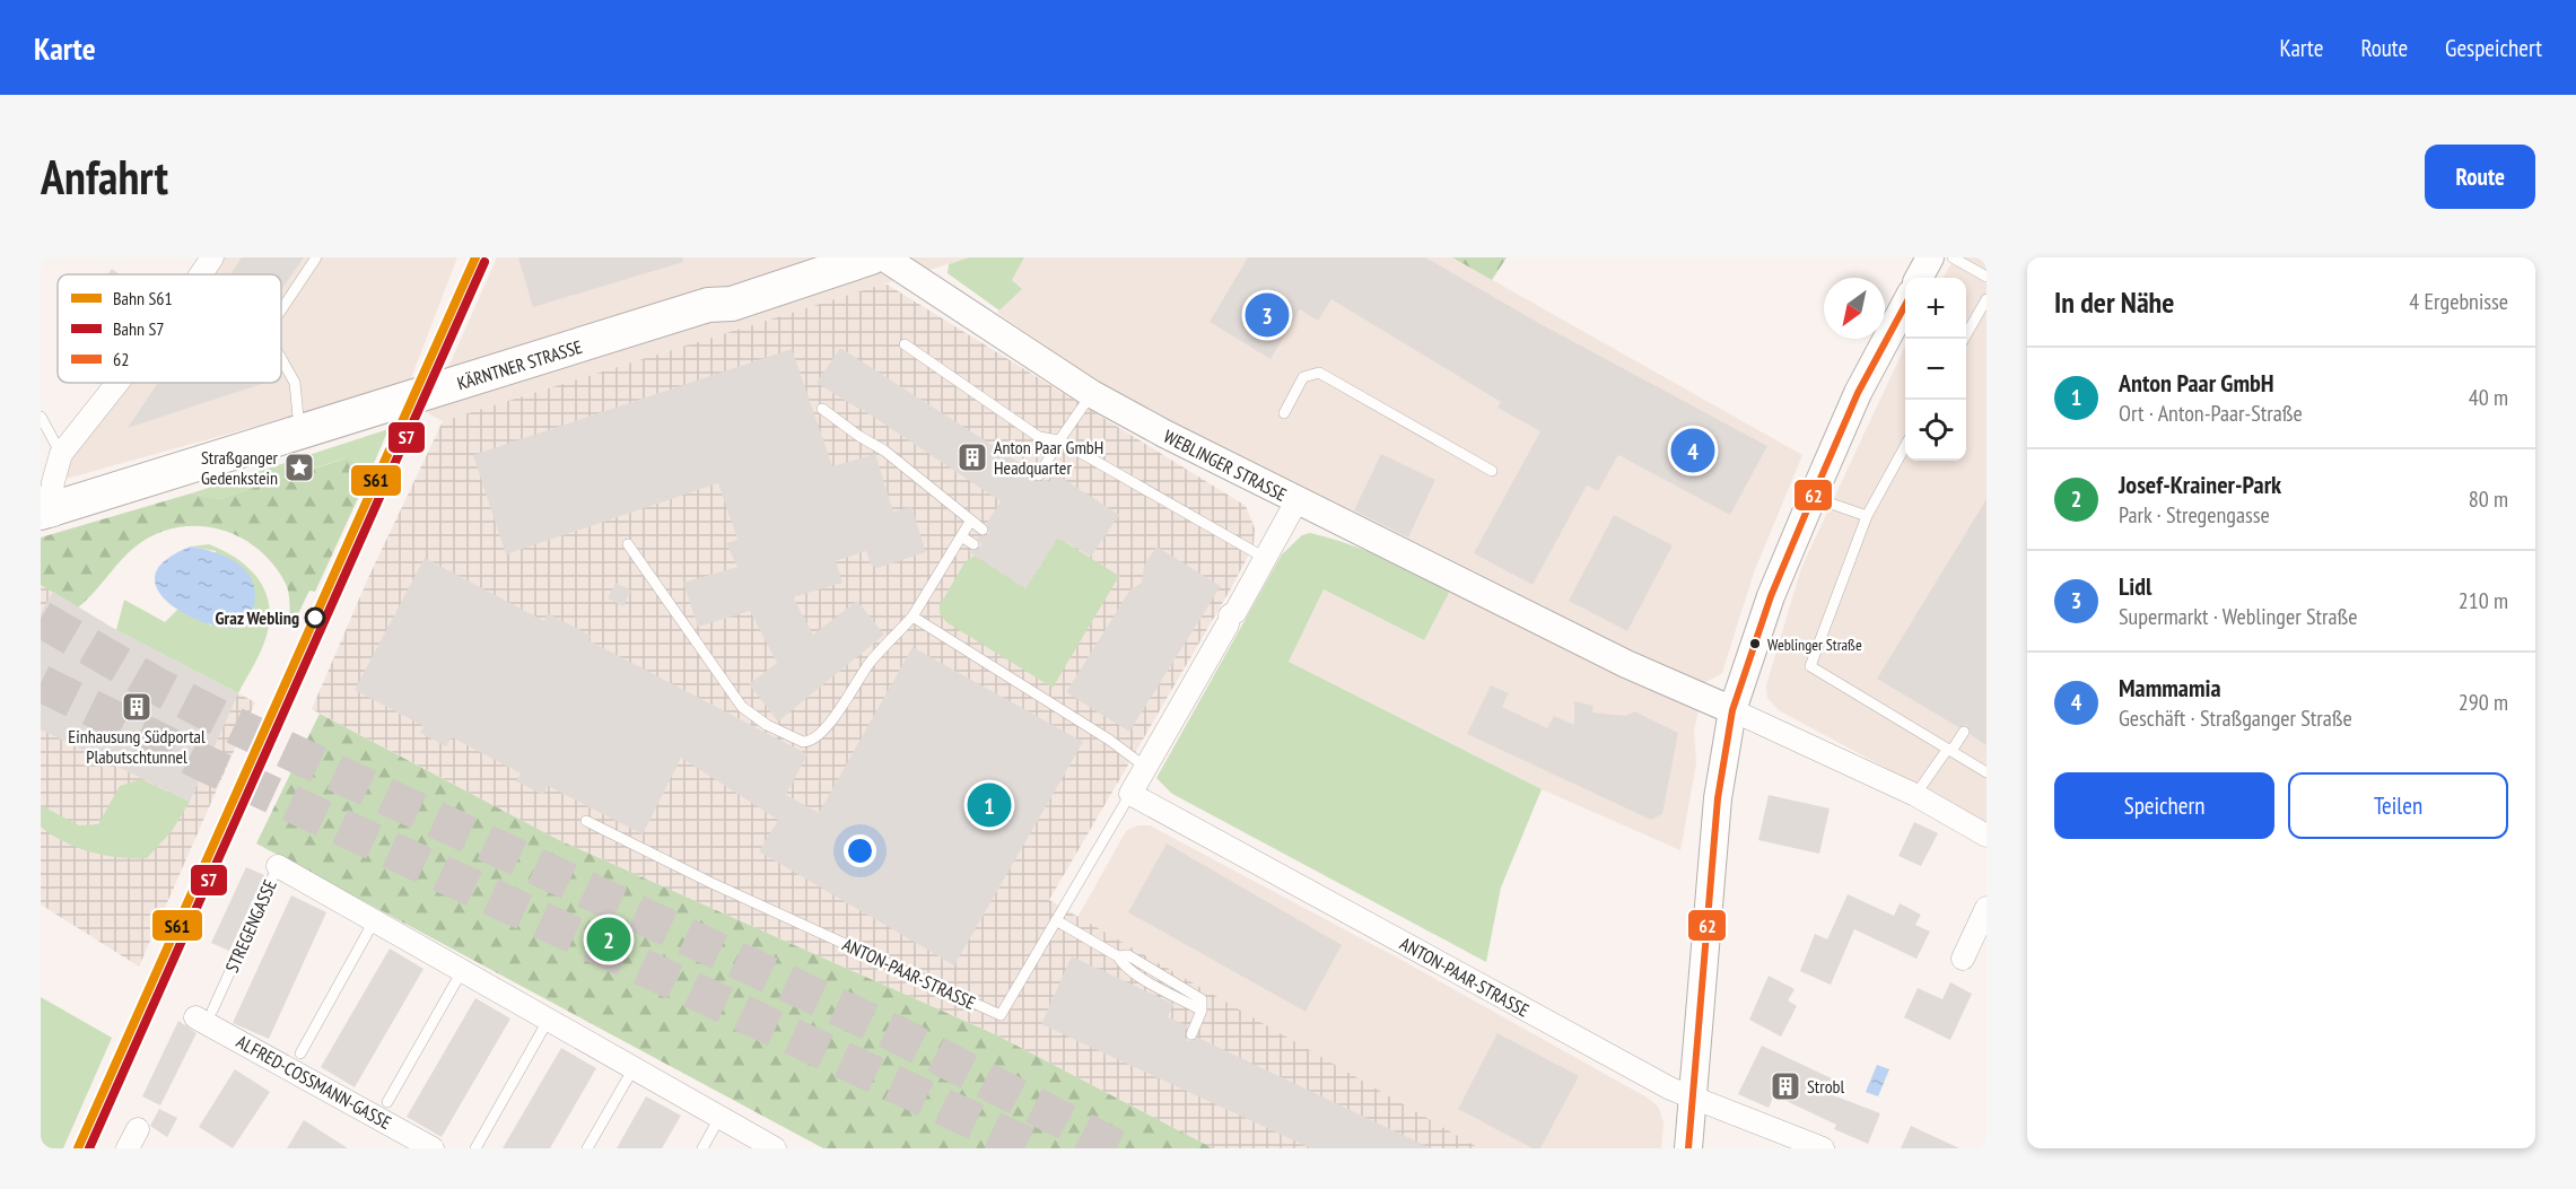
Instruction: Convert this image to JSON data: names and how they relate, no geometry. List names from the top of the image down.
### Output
{
  "streets": {
    "main road": ["KÄRNTNER STRASSE"],
    "street": [
      "WEBLINGER STRASSE",
      "STREGENGASSE",
      "ANTON-PAAR-STRASSE",
      "ALFRED-COSSMANN-GASSE"
    ]
  },
  "crossings": [
    ["WEBLINGER STRASSE", "ANTON-PAAR-STRASSE"],
    ["STREGENGASSE", "ALFRED-COSSMANN-GASSE"]
  ],
  "places": {
    "building": ["Anton Paar GmbH Headquarter", "Einhausung Südportal Plabutschtunnel", "Strobl"],
    "place": ["Straßganger Gedenkstein"],
    "other": ["Graz Webling", "Weblinger Straße"]
  },
  "lines": ["rail line S61", "rail line S7", "transit line 62"],
  "legend": ["Bahn S61", "Bahn S7", "62"],
  "north": "bottom left",
  "page": {
    "header": "Karte",
    "nav": ["Karte", "Route", "Gespeichert"],
    "buttons": [
      "Route",
      ["Speichern", "Teilen"]
    ],
    "title": "Anfahrt",
    "heading": ["In der Nähe", "4 Ergebnisse"],
    "map_buttons": ["+", "−"],
    "pins": [
      "3",
      "4",
      "1",
      "2"
    ],
    "list": [
      {
        "mark": "1",
        "name": "Anton Paar GmbH",
        "note": "Ort · Anton-Paar-Straße",
        "value": "40 m"
      },
      {
        "mark": "2",
        "name": "Josef-Krainer-Park",
        "note": "Park · Stregengasse",
        "value": "80 m"
      },
      {
        "mark": "3",
        "name": "Lidl",
        "note": "Supermarkt · Weblinger Straße",
        "value": "210 m"
      },
      {
        "mark": "4",
        "name": "Mammamia",
        "note": "Geschäft · Straßganger Straße",
        "value": "290 m"
      }
    ]
  }
}
